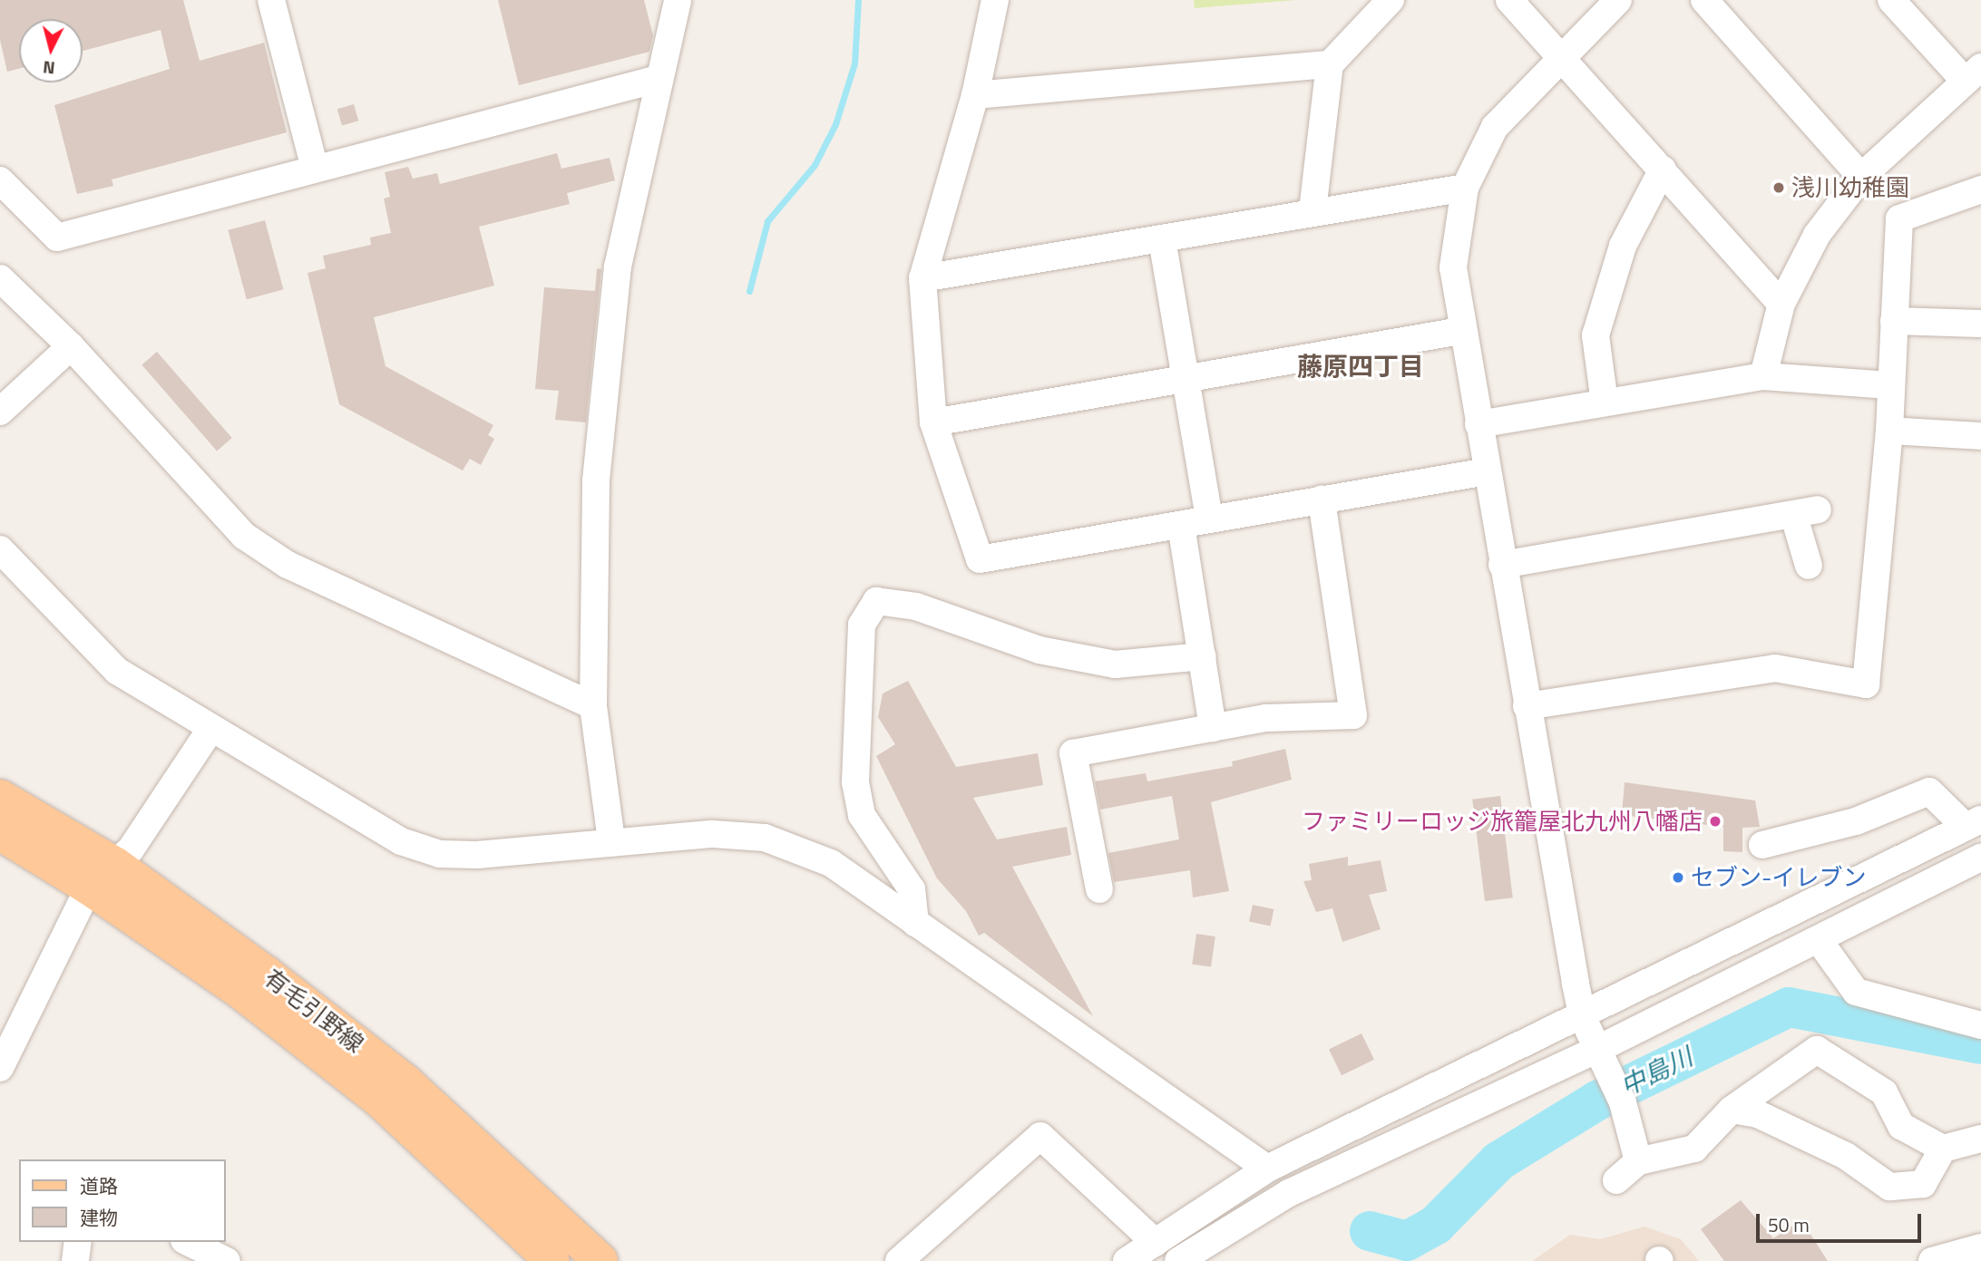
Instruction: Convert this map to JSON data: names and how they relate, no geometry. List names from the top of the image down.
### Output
{
  "streets": {
    "main road": ["有毛引野線"]
  },
  "districts": ["藤原四丁目"],
  "water": ["中島川"],
  "places": ["浅川幼稚園", "ファミリーロッジ旅籠屋北九州八幡店", "セブン-イレブン"],
  "legend": ["道路", "建物"],
  "scale_bar": "50 m",
  "north": "bottom"
}
